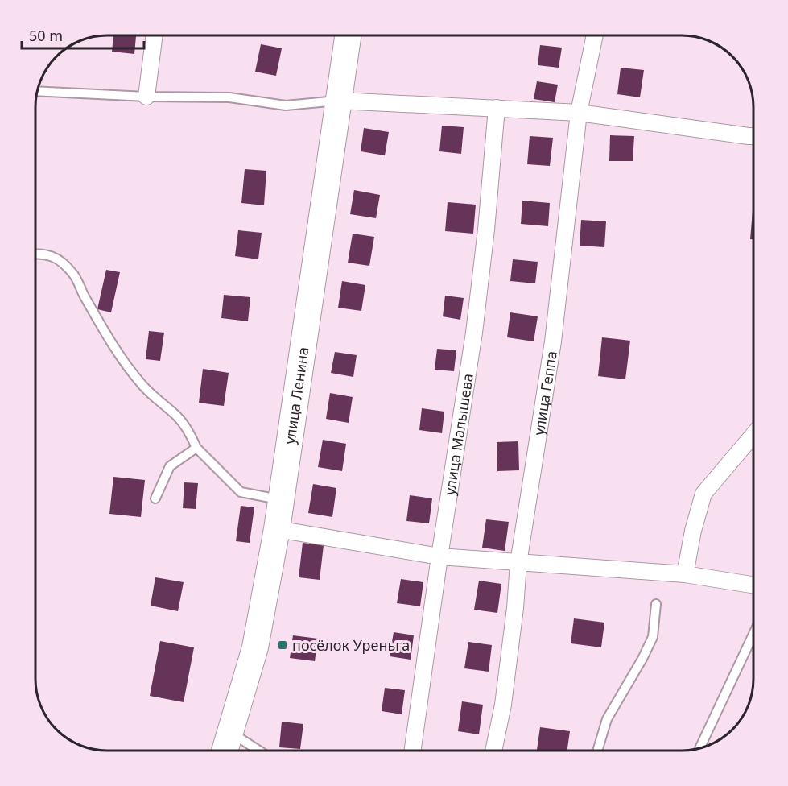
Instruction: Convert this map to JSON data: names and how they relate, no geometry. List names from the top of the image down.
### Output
{
  "streets": {
    "main road": ["улица Ленина"],
    "street": ["улица Геппа", "улица Малышева"]
  },
  "places": {
    "transit": ["посёлок Уреньга"]
  },
  "scale_bar": "50 m"
}
